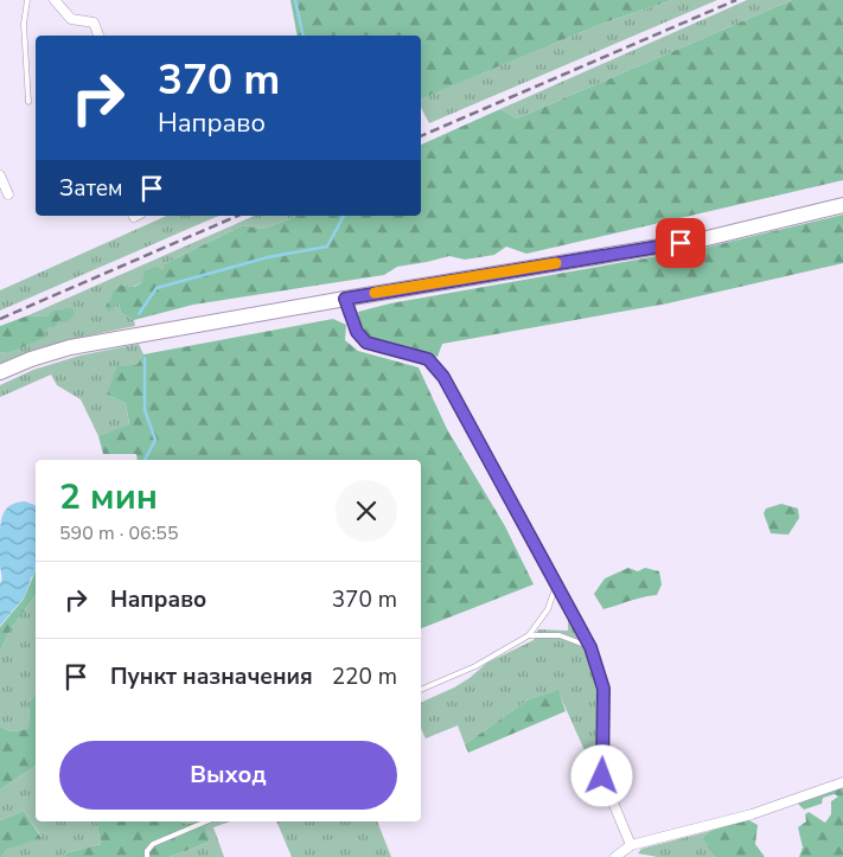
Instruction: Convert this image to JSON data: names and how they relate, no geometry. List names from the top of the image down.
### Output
{
  "page": {
    "turn": ["370 m", "Направо"],
    "then": "Затем",
    "heading": ["2 мин", "590 m · 06:55"],
    "list": [
      {
        "name": "Направо",
        "value": "370 m"
      },
      {
        "name": "Пункт назначения",
        "value": "220 m"
      }
    ],
    "buttons": "Выход"
  }
}
